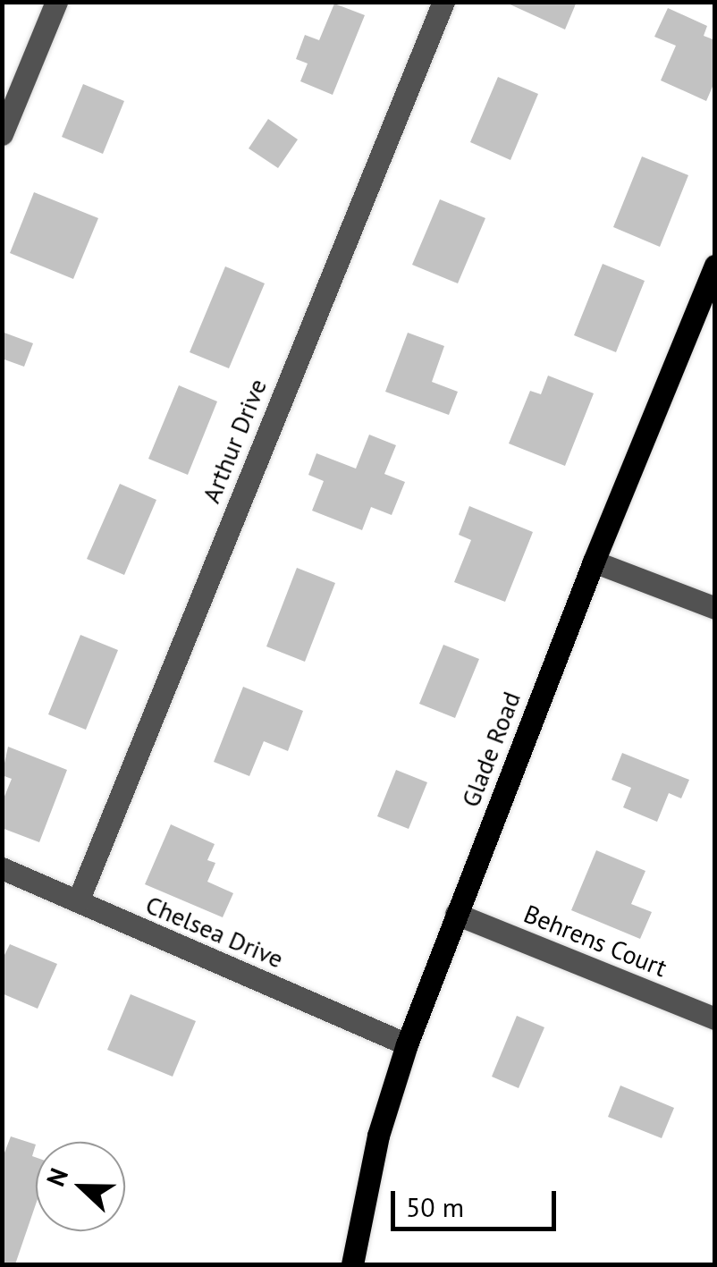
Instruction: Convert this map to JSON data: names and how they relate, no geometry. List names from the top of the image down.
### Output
{
  "streets": {
    "main road": ["Glade Road"],
    "street": ["Arthur Drive", "Chelsea Drive", "Behrens Court"]
  },
  "crossings": [
    ["Arthur Drive", "Chelsea Drive"],
    ["Glade Road", "Chelsea Drive"],
    ["Glade Road", "Behrens Court"]
  ],
  "scale_bar": "50 m",
  "north": "left"
}
